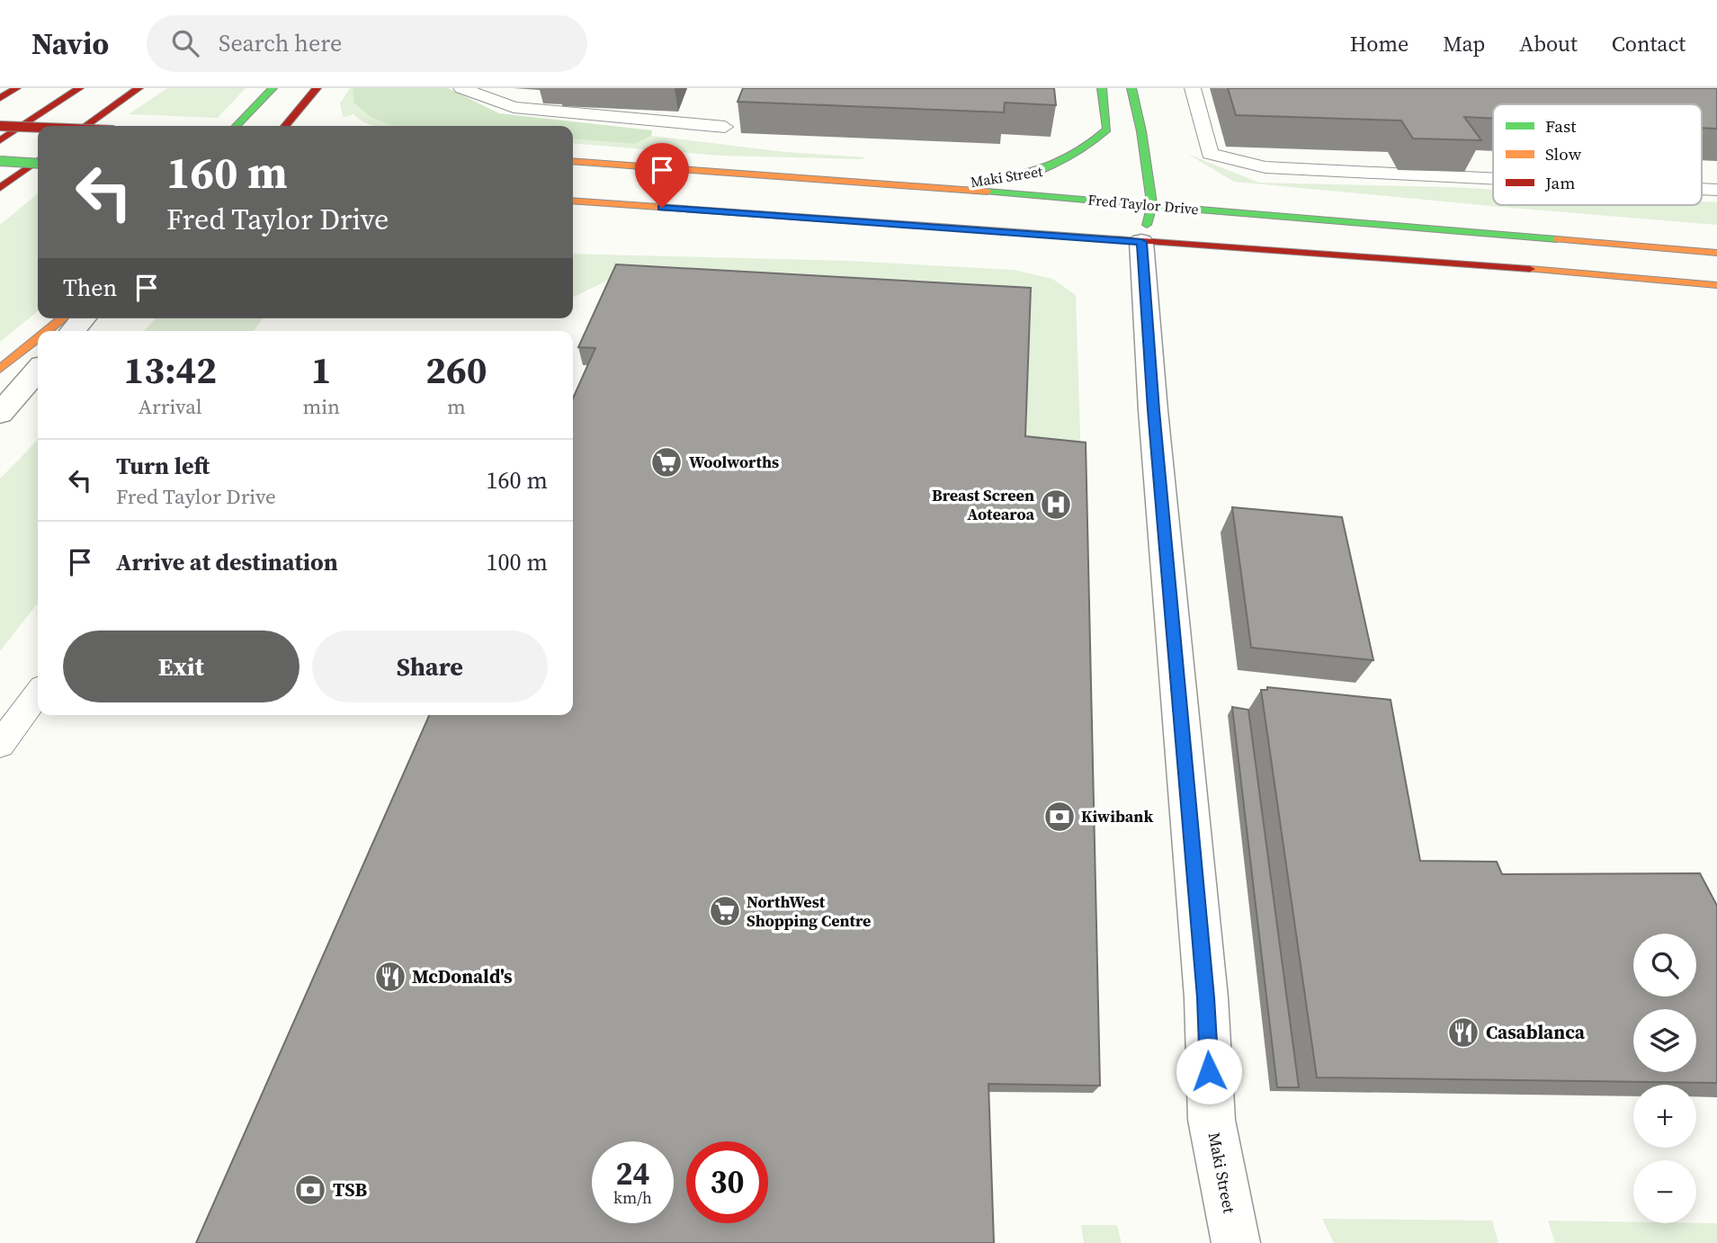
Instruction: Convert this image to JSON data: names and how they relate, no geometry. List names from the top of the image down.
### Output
{
  "streets": {
    "main road": ["Maki Street", "Fred Taylor Drive"]
  },
  "crossings": [
    ["Maki Street", "Fred Taylor Drive"]
  ],
  "places": {
    "supermarket": ["Woolworths", "NorthWest Shopping Centre"],
    "hospital": ["Breast Screen Aotearoa"],
    "bank": ["Kiwibank", "TSB"],
    "restaurant": ["McDonald's", "Casablanca"]
  },
  "legend": ["Fast", "Slow", "Jam"],
  "page": {
    "header": "Navio",
    "search": "Search here",
    "nav": [
      "Home",
      "Map",
      "About",
      "Contact"
    ],
    "turn": ["160 m", "Fred Taylor Drive"],
    "then": "Then",
    "eta": [
      "13:42",
      "Arrival",
      "1",
      "min",
      "260",
      "m"
    ],
    "list": [
      {
        "name": "Turn left",
        "note": "Fred Taylor Drive",
        "value": "160 m"
      },
      {
        "name": "Arrive at destination",
        "value": "100 m"
      }
    ],
    "buttons": ["Exit", "Share"],
    "map_buttons": ["+", "−"],
    "speed": "24 km/h",
    "limit": "30"
  }
}
